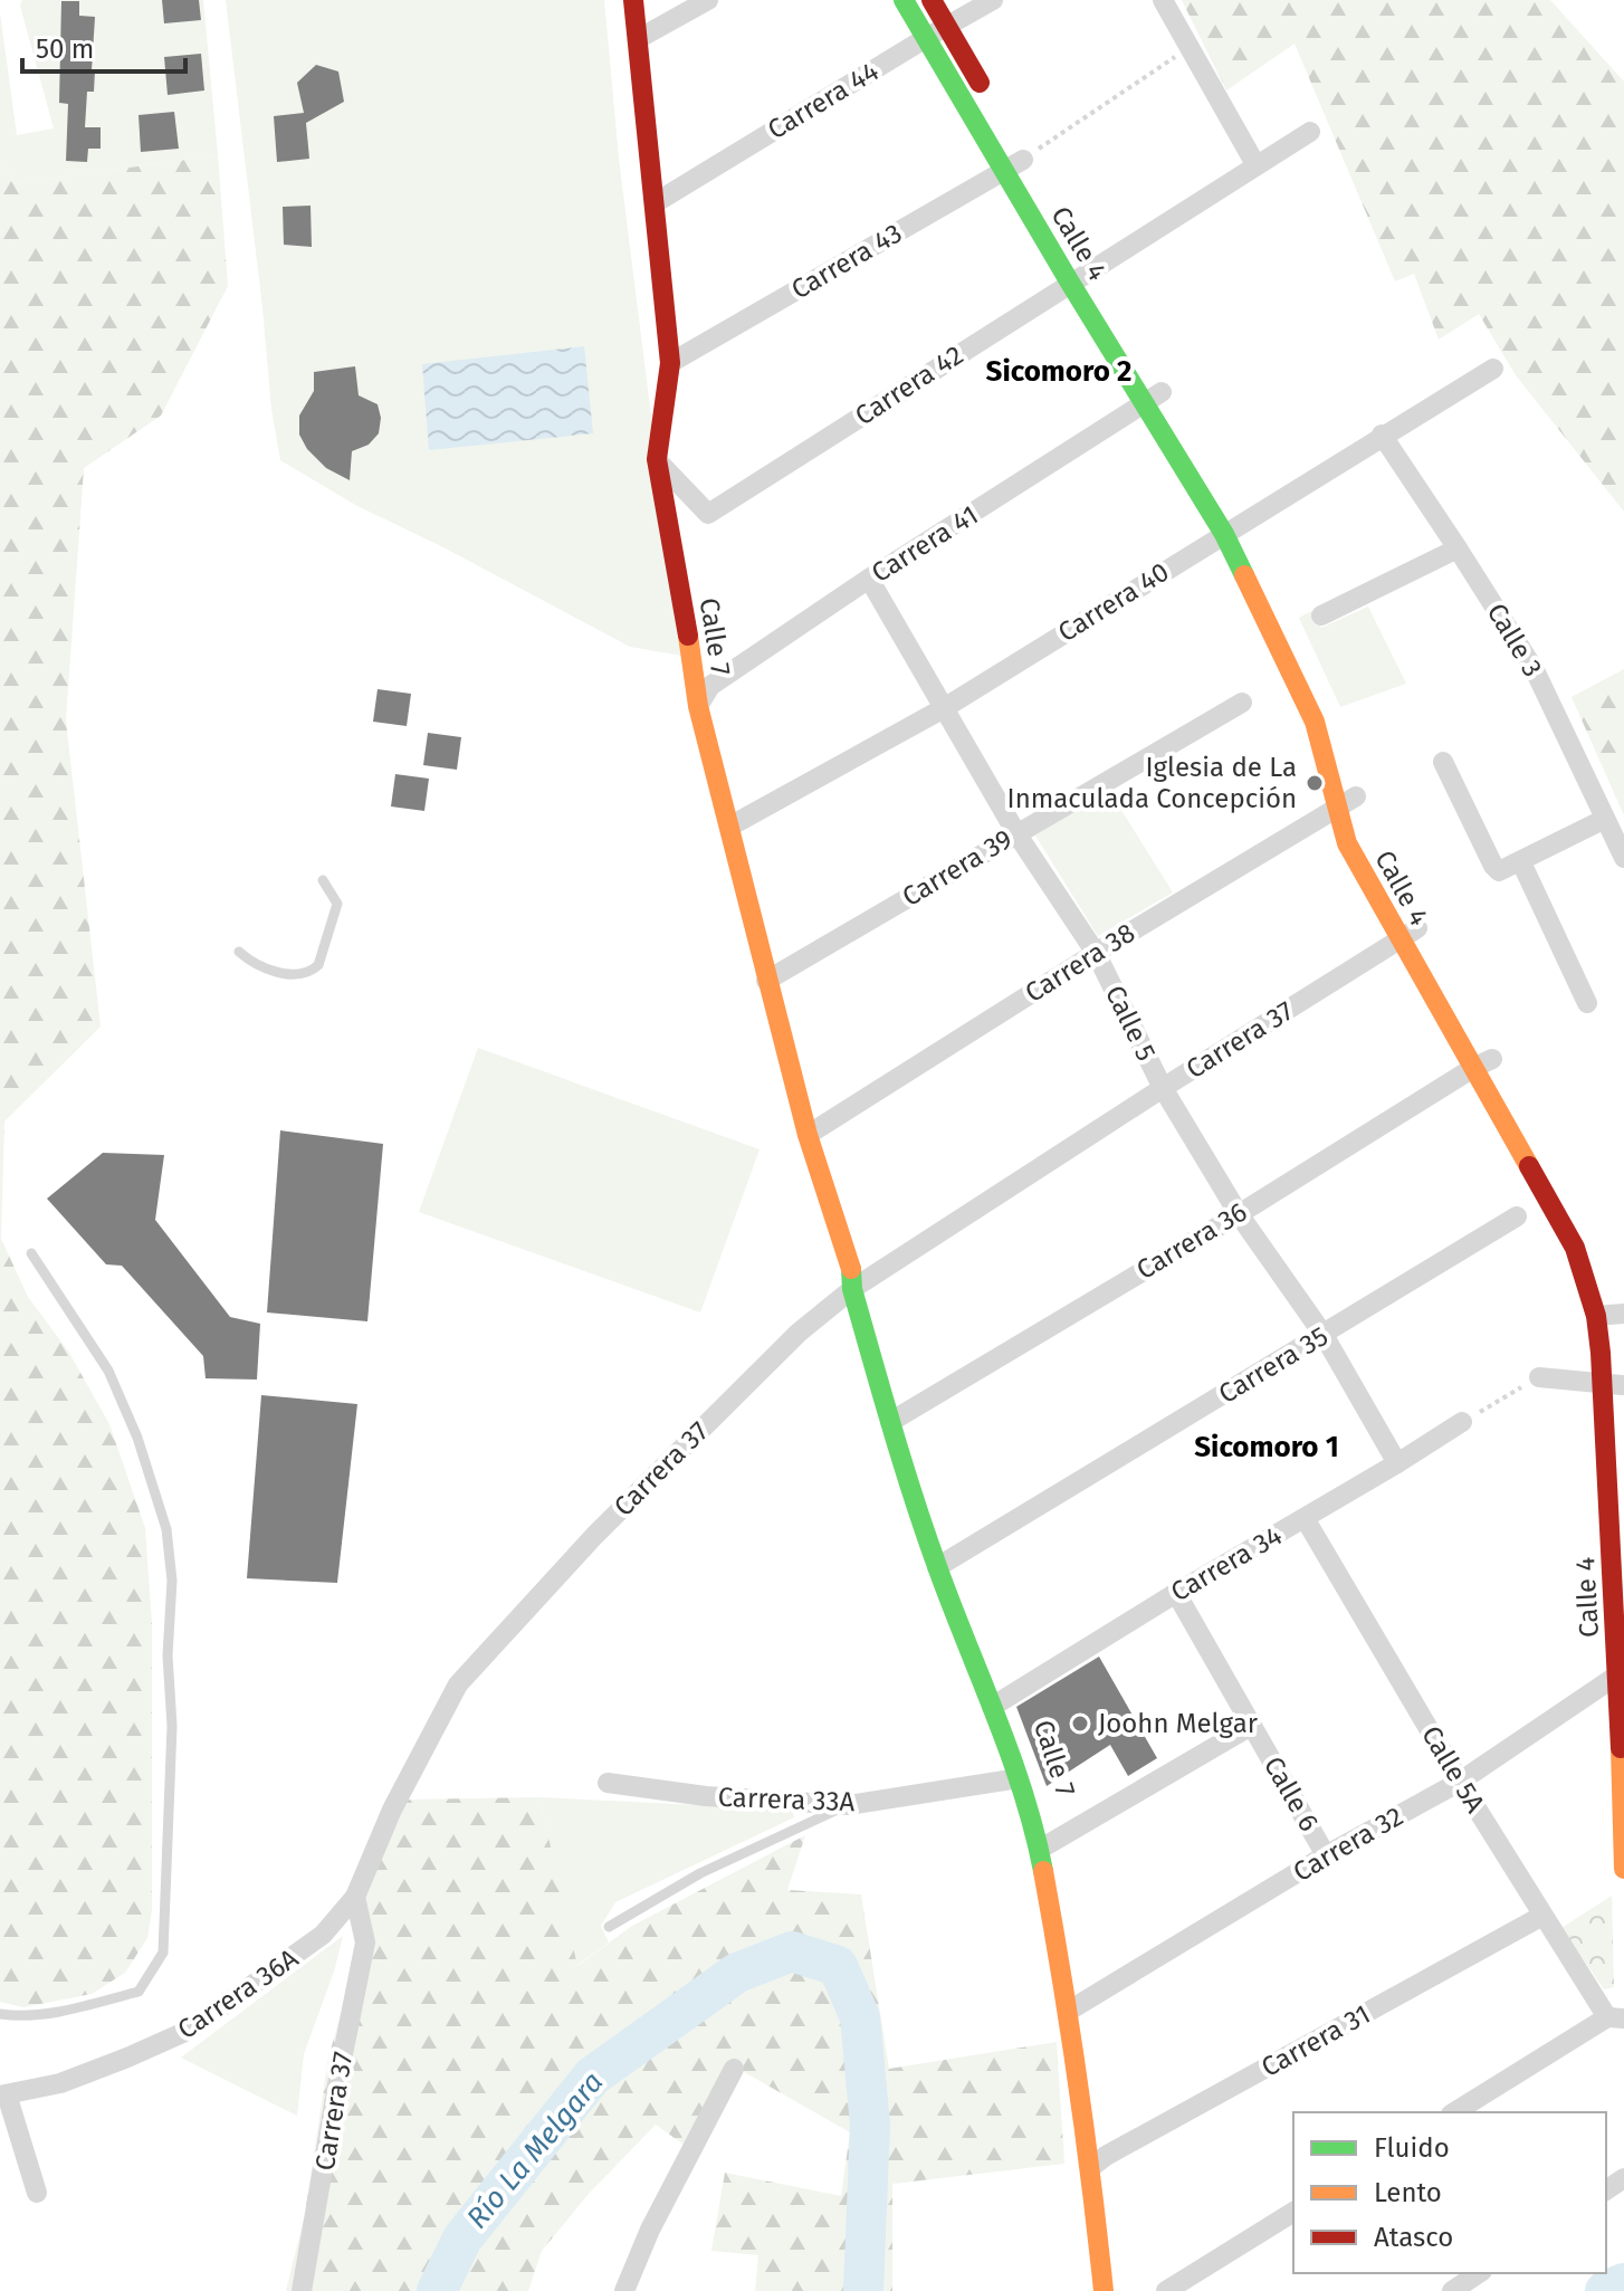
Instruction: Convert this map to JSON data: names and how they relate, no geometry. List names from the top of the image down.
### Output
{
  "streets": {
    "main road": ["Calle 4", "Calle 7"],
    "street": [
      "Carrera 44",
      "Carrera 43",
      "Carrera 42",
      "Carrera 41",
      "Carrera 40",
      "Calle 3",
      "Carrera 39",
      "Carrera 38",
      "Calle 5",
      "Carrera 37",
      "Carrera 36",
      "Carrera 35",
      "Carrera 34",
      "Calle 5A",
      "Calle 6",
      "Carrera 33A",
      "Carrera 32",
      "Carrera 36A",
      "Carrera 31"
    ]
  },
  "crossings": [
    ["Carrera 44", "Calle 4"],
    ["Carrera 44", "Calle 7"],
    ["Calle 4", "Carrera 43"],
    ["Calle 4", "Carrera 42"],
    ["Calle 4", "Carrera 41"],
    ["Calle 4", "Carrera 40"],
    ["Calle 4", "Carrera 38"],
    ["Calle 4", "Carrera 37"],
    ["Calle 4", "Carrera 36"],
    ["Calle 4", "Carrera 32"],
    ["Carrera 43", "Calle 7"],
    ["Carrera 42", "Calle 7"],
    ["Carrera 41", "Calle 7"],
    ["Carrera 41", "Calle 5"],
    ["Carrera 40", "Calle 7"],
    ["Carrera 40", "Calle 3"],
    ["Carrera 40", "Calle 5"],
    ["Calle 7", "Carrera 39"],
    ["Calle 7", "Carrera 38"],
    ["Calle 7", "Carrera 37"],
    ["Calle 7", "Carrera 36"],
    ["Calle 7", "Carrera 35"],
    ["Calle 7", "Carrera 34"],
    ["Calle 7", "Carrera 33A"],
    ["Calle 7", "Carrera 32"],
    ["Calle 7", "Carrera 31"],
    ["Carrera 39", "Calle 5"],
    ["Carrera 38", "Calle 5"],
    ["Calle 5", "Carrera 37"],
    ["Calle 5", "Carrera 36"],
    ["Calle 5", "Carrera 35"],
    ["Calle 5", "Carrera 34"],
    ["Carrera 37", "Carrera 36A"],
    ["Carrera 34", "Calle 5A"],
    ["Carrera 34", "Calle 6"],
    ["Calle 5A", "Carrera 32"],
    ["Calle 5A", "Carrera 31"],
    ["Calle 6", "Carrera 32"]
  ],
  "districts": ["Sicomoro 2", "Sicomoro 1"],
  "water": ["Río La Melgara"],
  "places": ["Iglesia de La Inmaculada Concepción", "Joohn Melgar"],
  "legend": ["Fluido", "Lento", "Atasco"],
  "scale_bar": "50 m"
}
